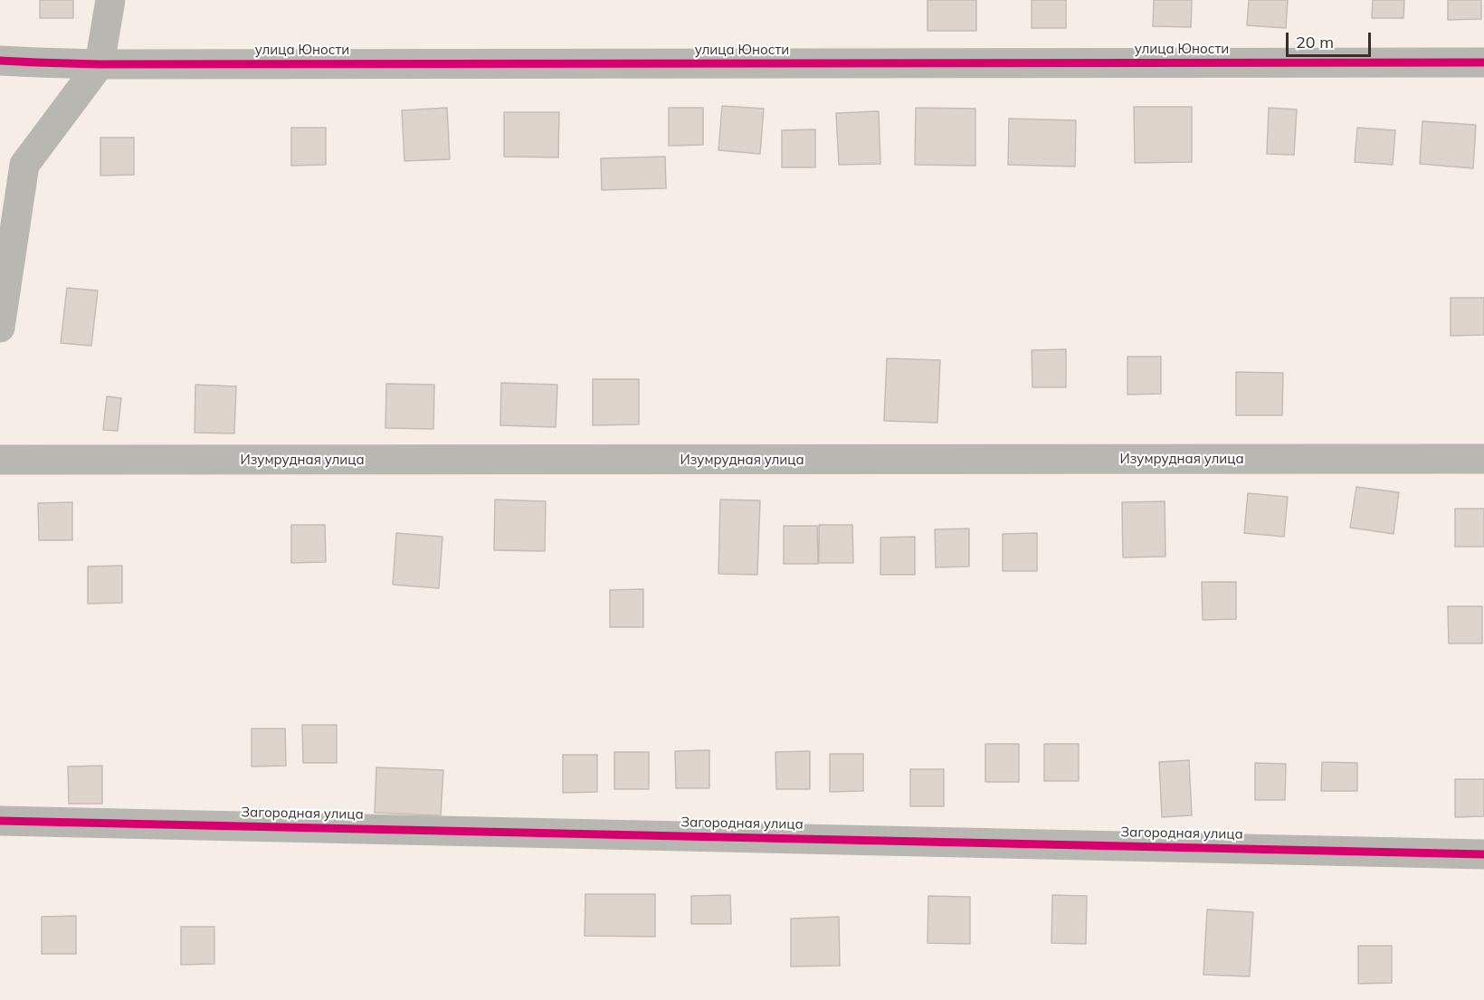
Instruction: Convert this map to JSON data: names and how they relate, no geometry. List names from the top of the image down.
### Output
{
  "streets": {
    "street": ["улица Юности", "Изумрудная улица", "Загородная улица"]
  },
  "scale_bar": "20 m"
}
